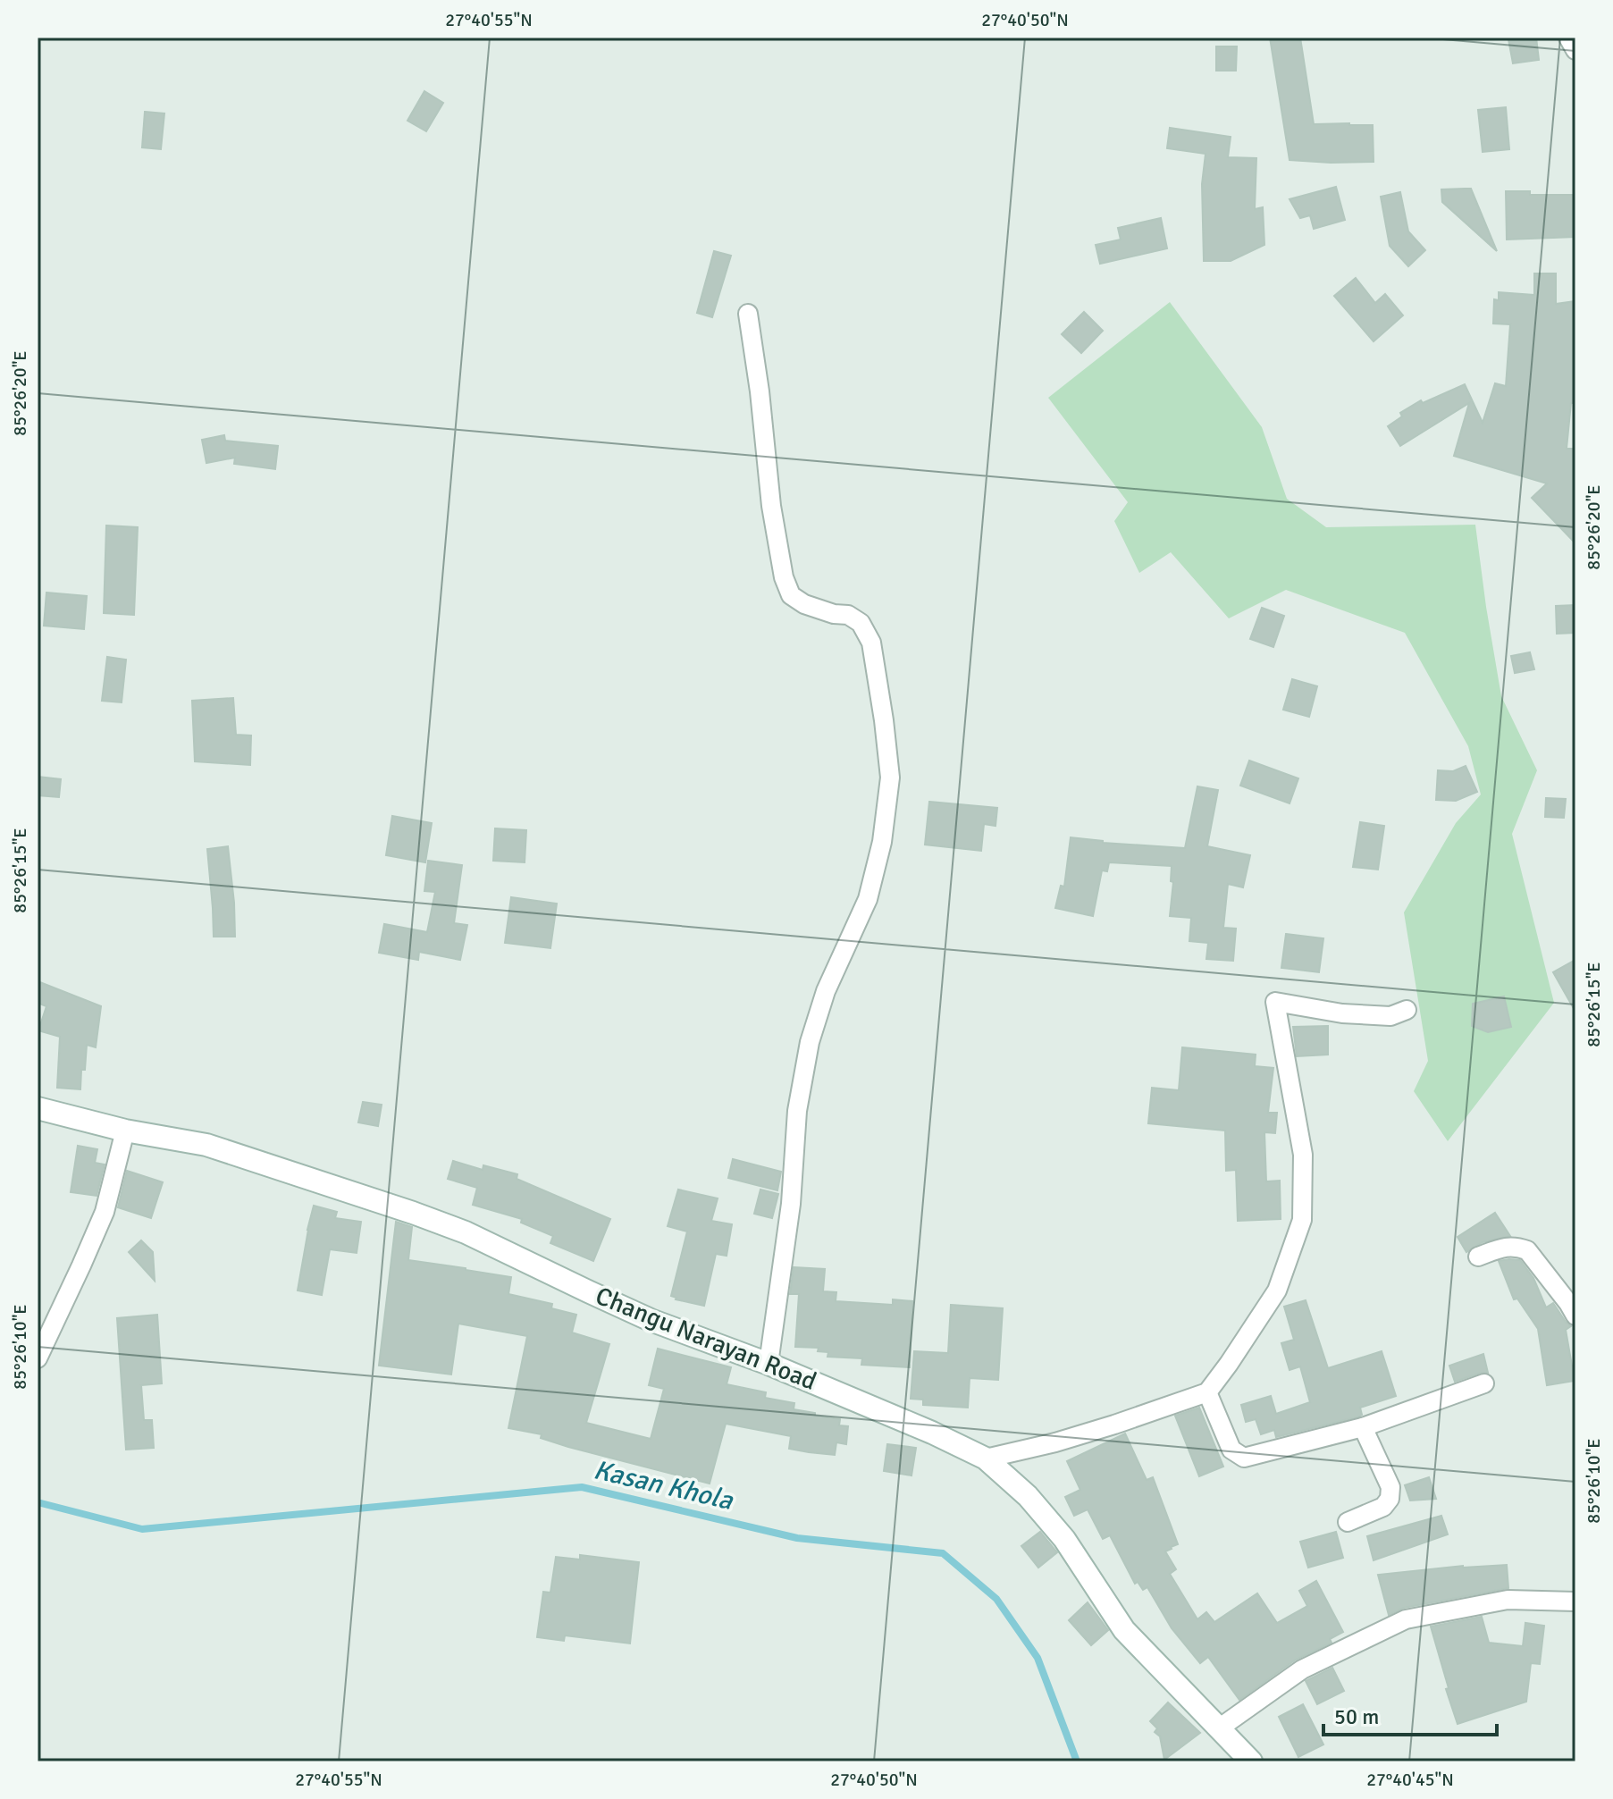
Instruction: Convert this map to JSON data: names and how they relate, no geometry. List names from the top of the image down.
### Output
{
  "streets": {
    "main road": ["Changu Narayan Road"]
  },
  "water": ["Kasan Khola"],
  "scale_bar": "50 m",
  "coordinates": [
    "27°40'55\"N",
    "27°40'50\"N",
    "85°26'20\"E",
    "85°26'15\"E",
    "85°26'10\"E",
    "27°40'45\"N"
  ]
}
